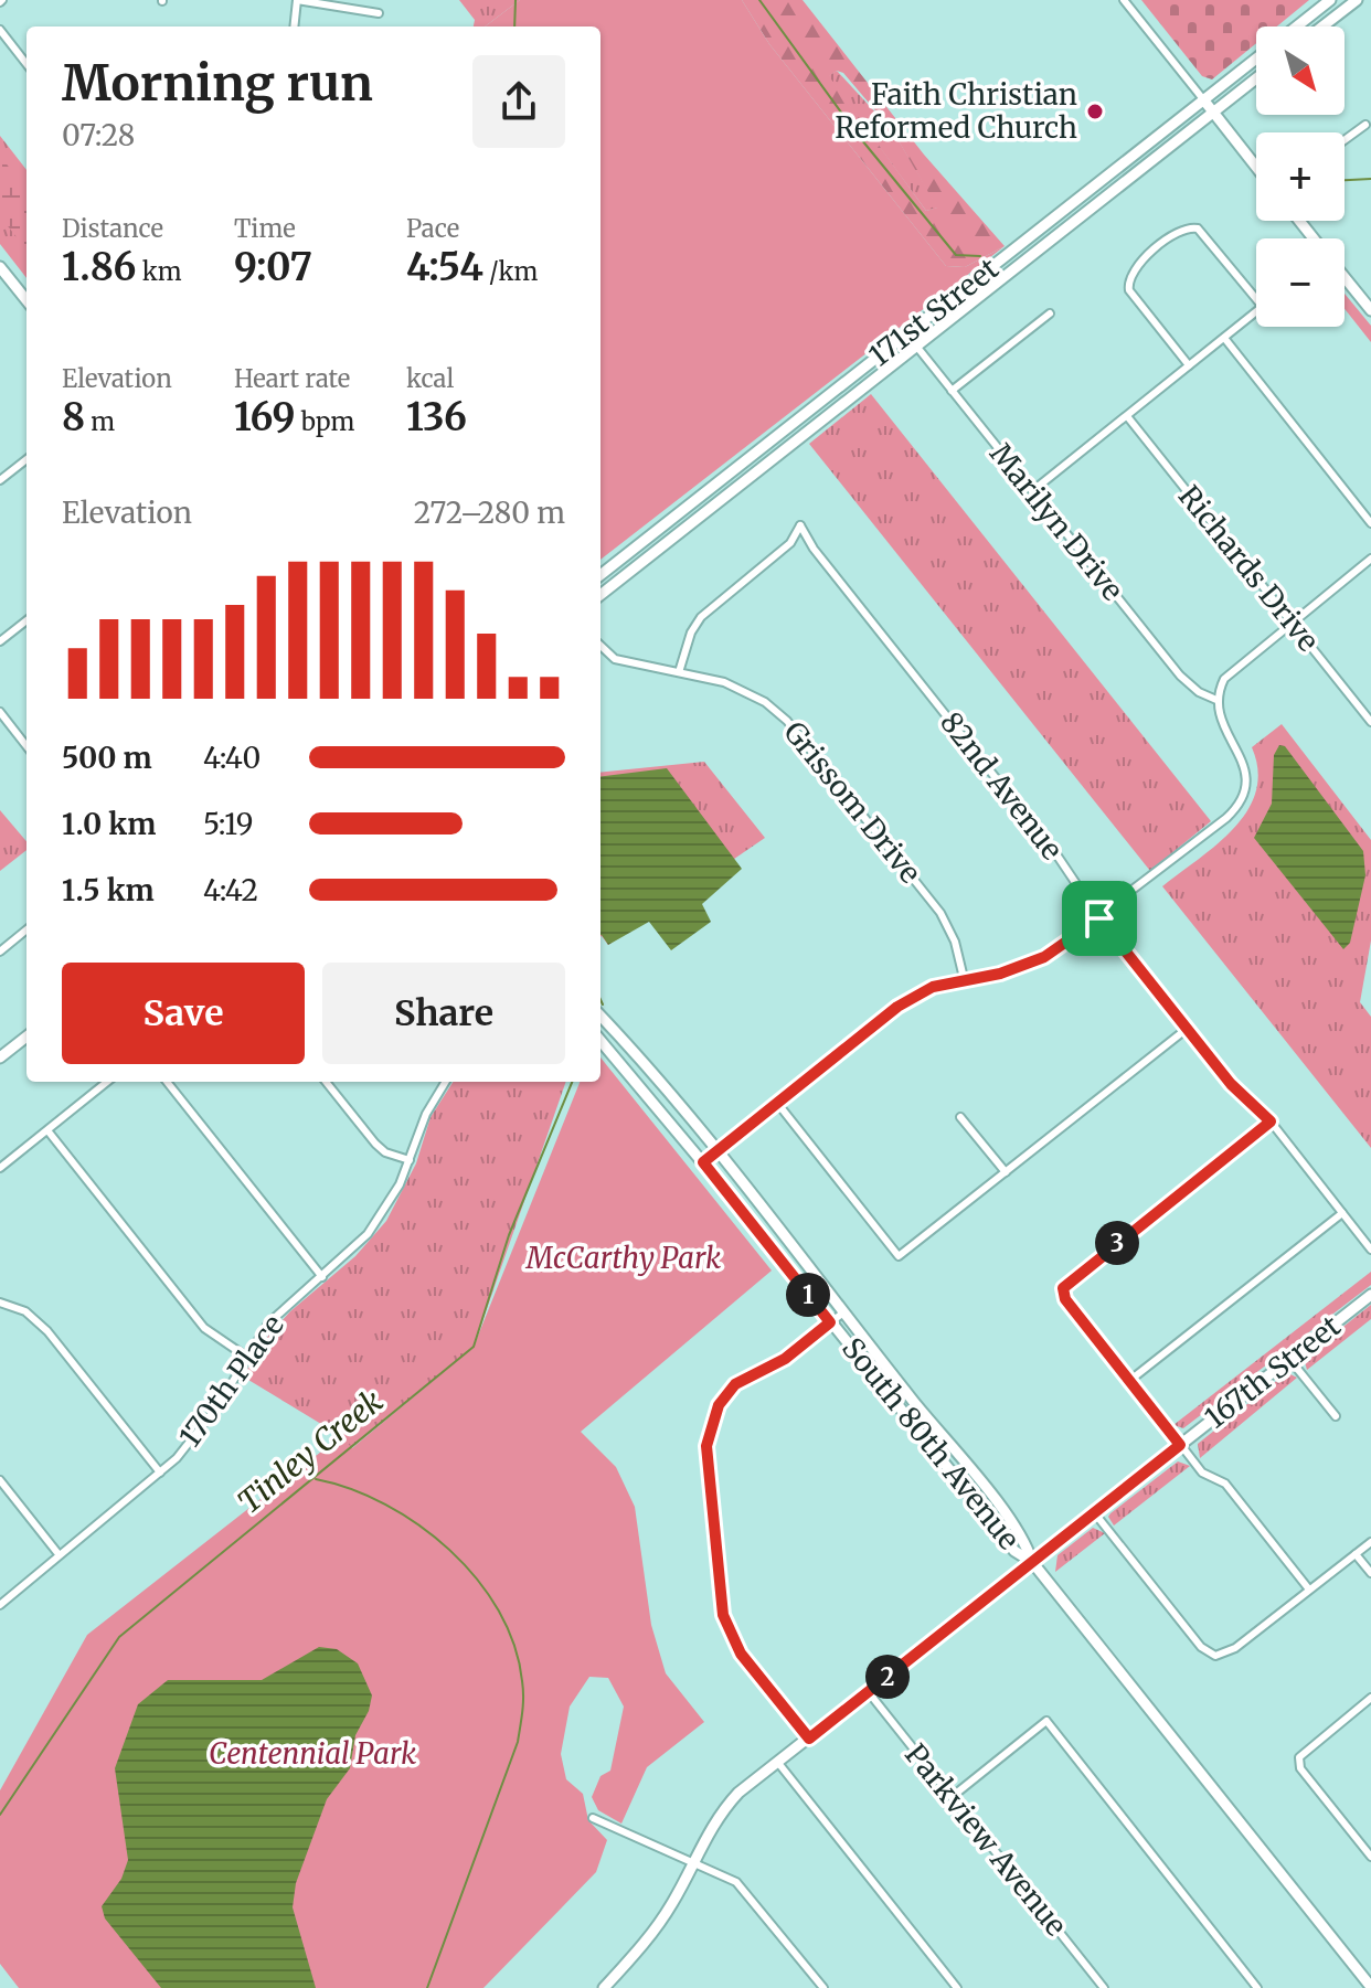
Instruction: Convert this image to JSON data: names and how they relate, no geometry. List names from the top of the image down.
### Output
{
  "streets": {
    "street": [
      "171st Street",
      "Marilyn Drive",
      "Richards Drive",
      "82nd Avenue",
      "Grissom Drive",
      "167th Street",
      "170th Place",
      "South 80th Avenue",
      "Parkview Avenue"
    ]
  },
  "crossings": [
    ["171st Street", "Marilyn Drive"],
    ["82nd Avenue", "Grissom Drive"],
    ["167th Street", "South 80th Avenue"],
    ["167th Street", "Parkview Avenue"]
  ],
  "water": ["Tinley Creek"],
  "parks": ["McCarthy Park", "Centennial Park"],
  "places": ["Faith Christian Reformed Church"],
  "north": "bottom right",
  "page": {
    "map_buttons": ["+", "−"],
    "heading": ["Morning run", "07:28"],
    "stats": [
      ["Distance", "1.86 km"],
      ["Time", "9:07"],
      ["Pace", "4:54 /km"],
      ["Elevation", "8 m"],
      ["Heart rate", "169 bpm"],
      ["kcal", "136"]
    ],
    "chart": ["Elevation", "272–280 m"],
    "list": [
      {
        "name": "500 m",
        "note": "4:40"
      },
      {
        "name": "1.0 km",
        "note": "5:19"
      },
      {
        "name": "1.5 km",
        "note": "4:42"
      }
    ],
    "buttons": ["Save", "Share"],
    "pins": ["3", "1", "2"]
  }
}
